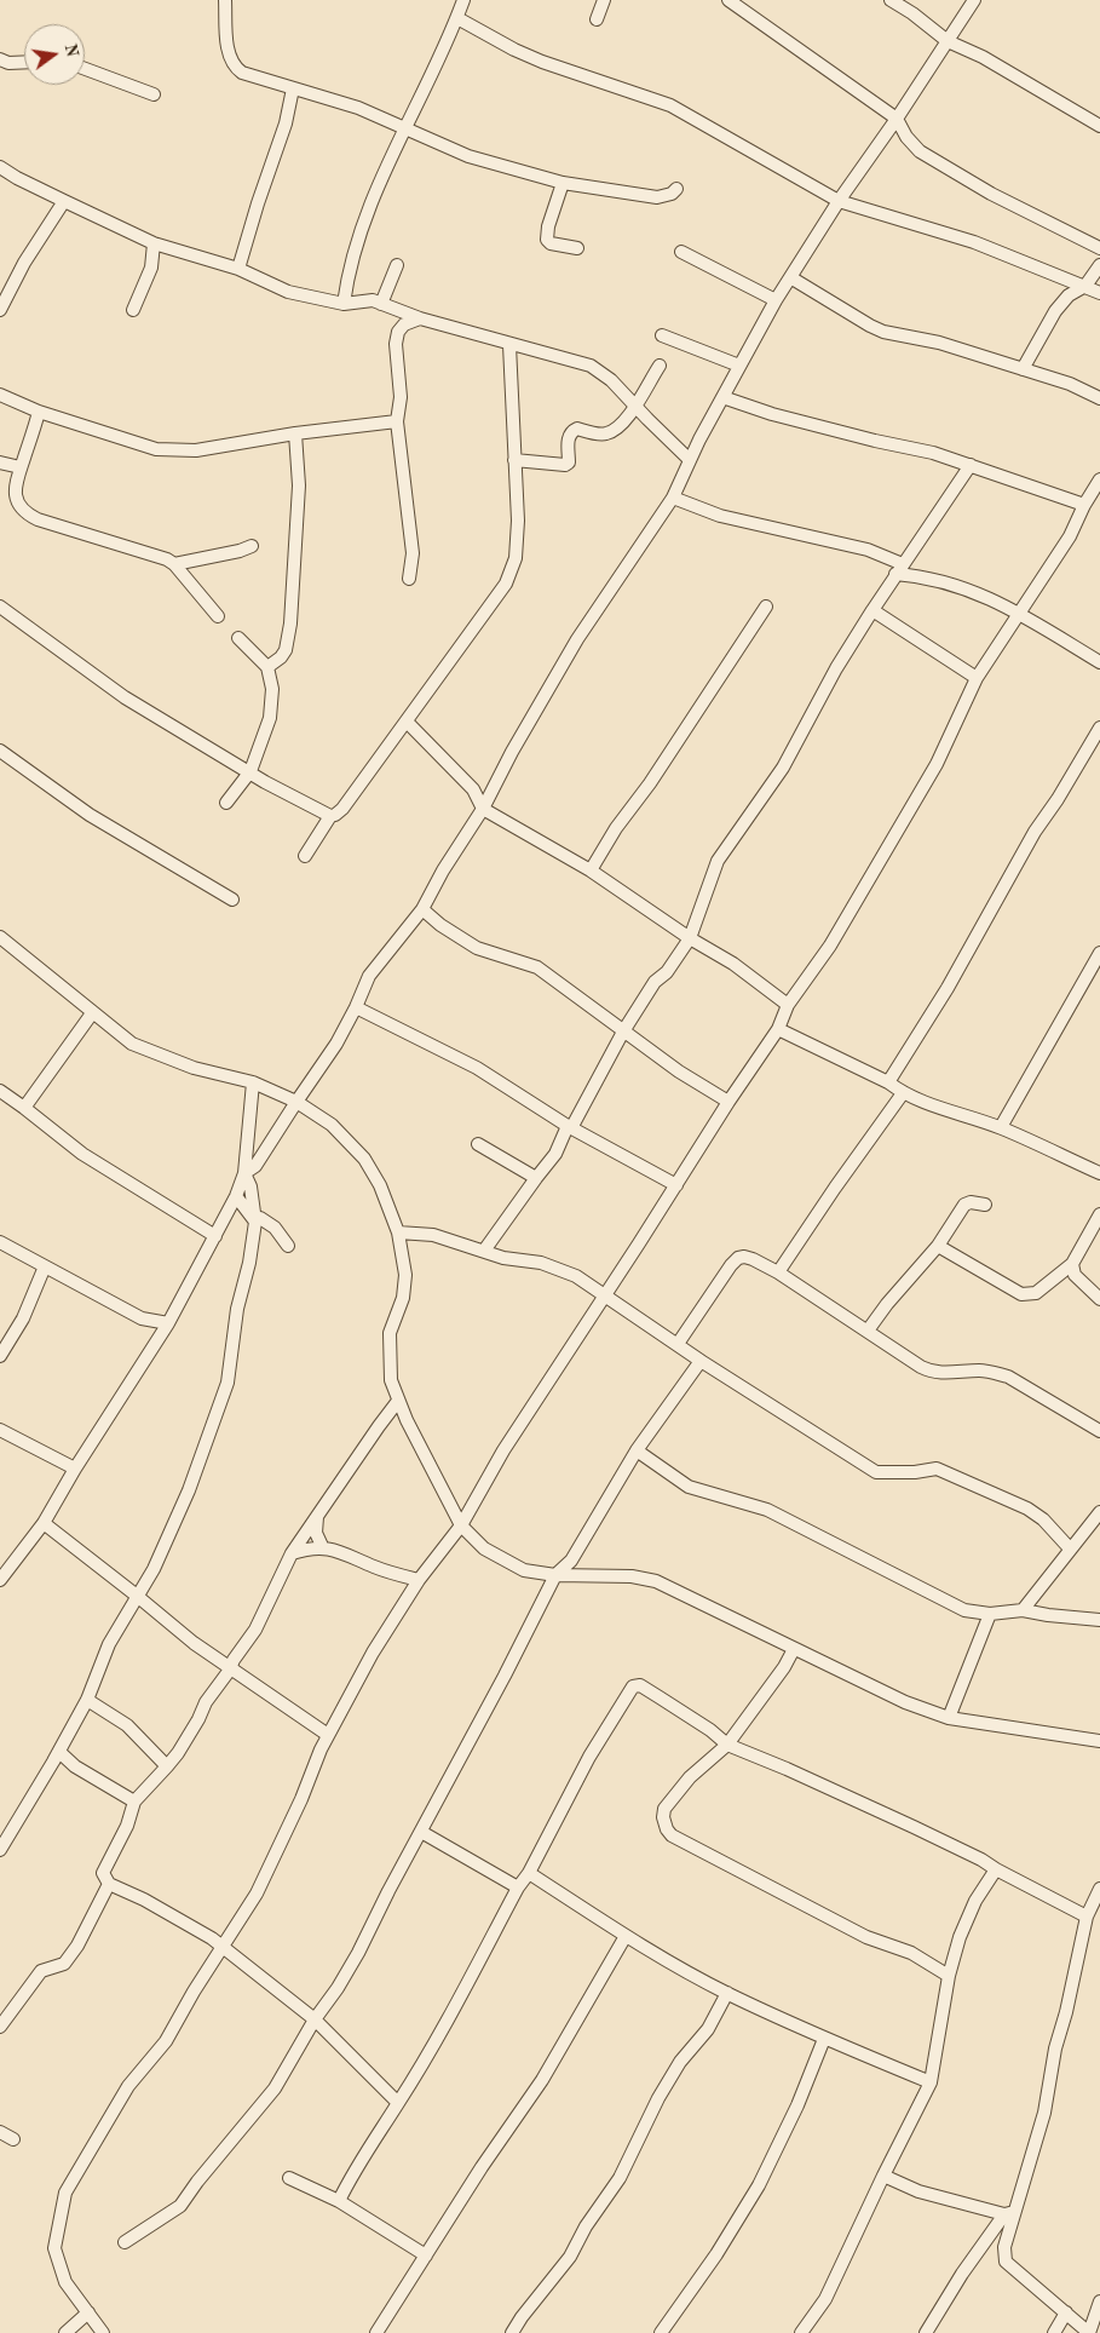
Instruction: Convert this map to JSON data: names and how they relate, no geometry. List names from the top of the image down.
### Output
{
  "north": "right"
}
